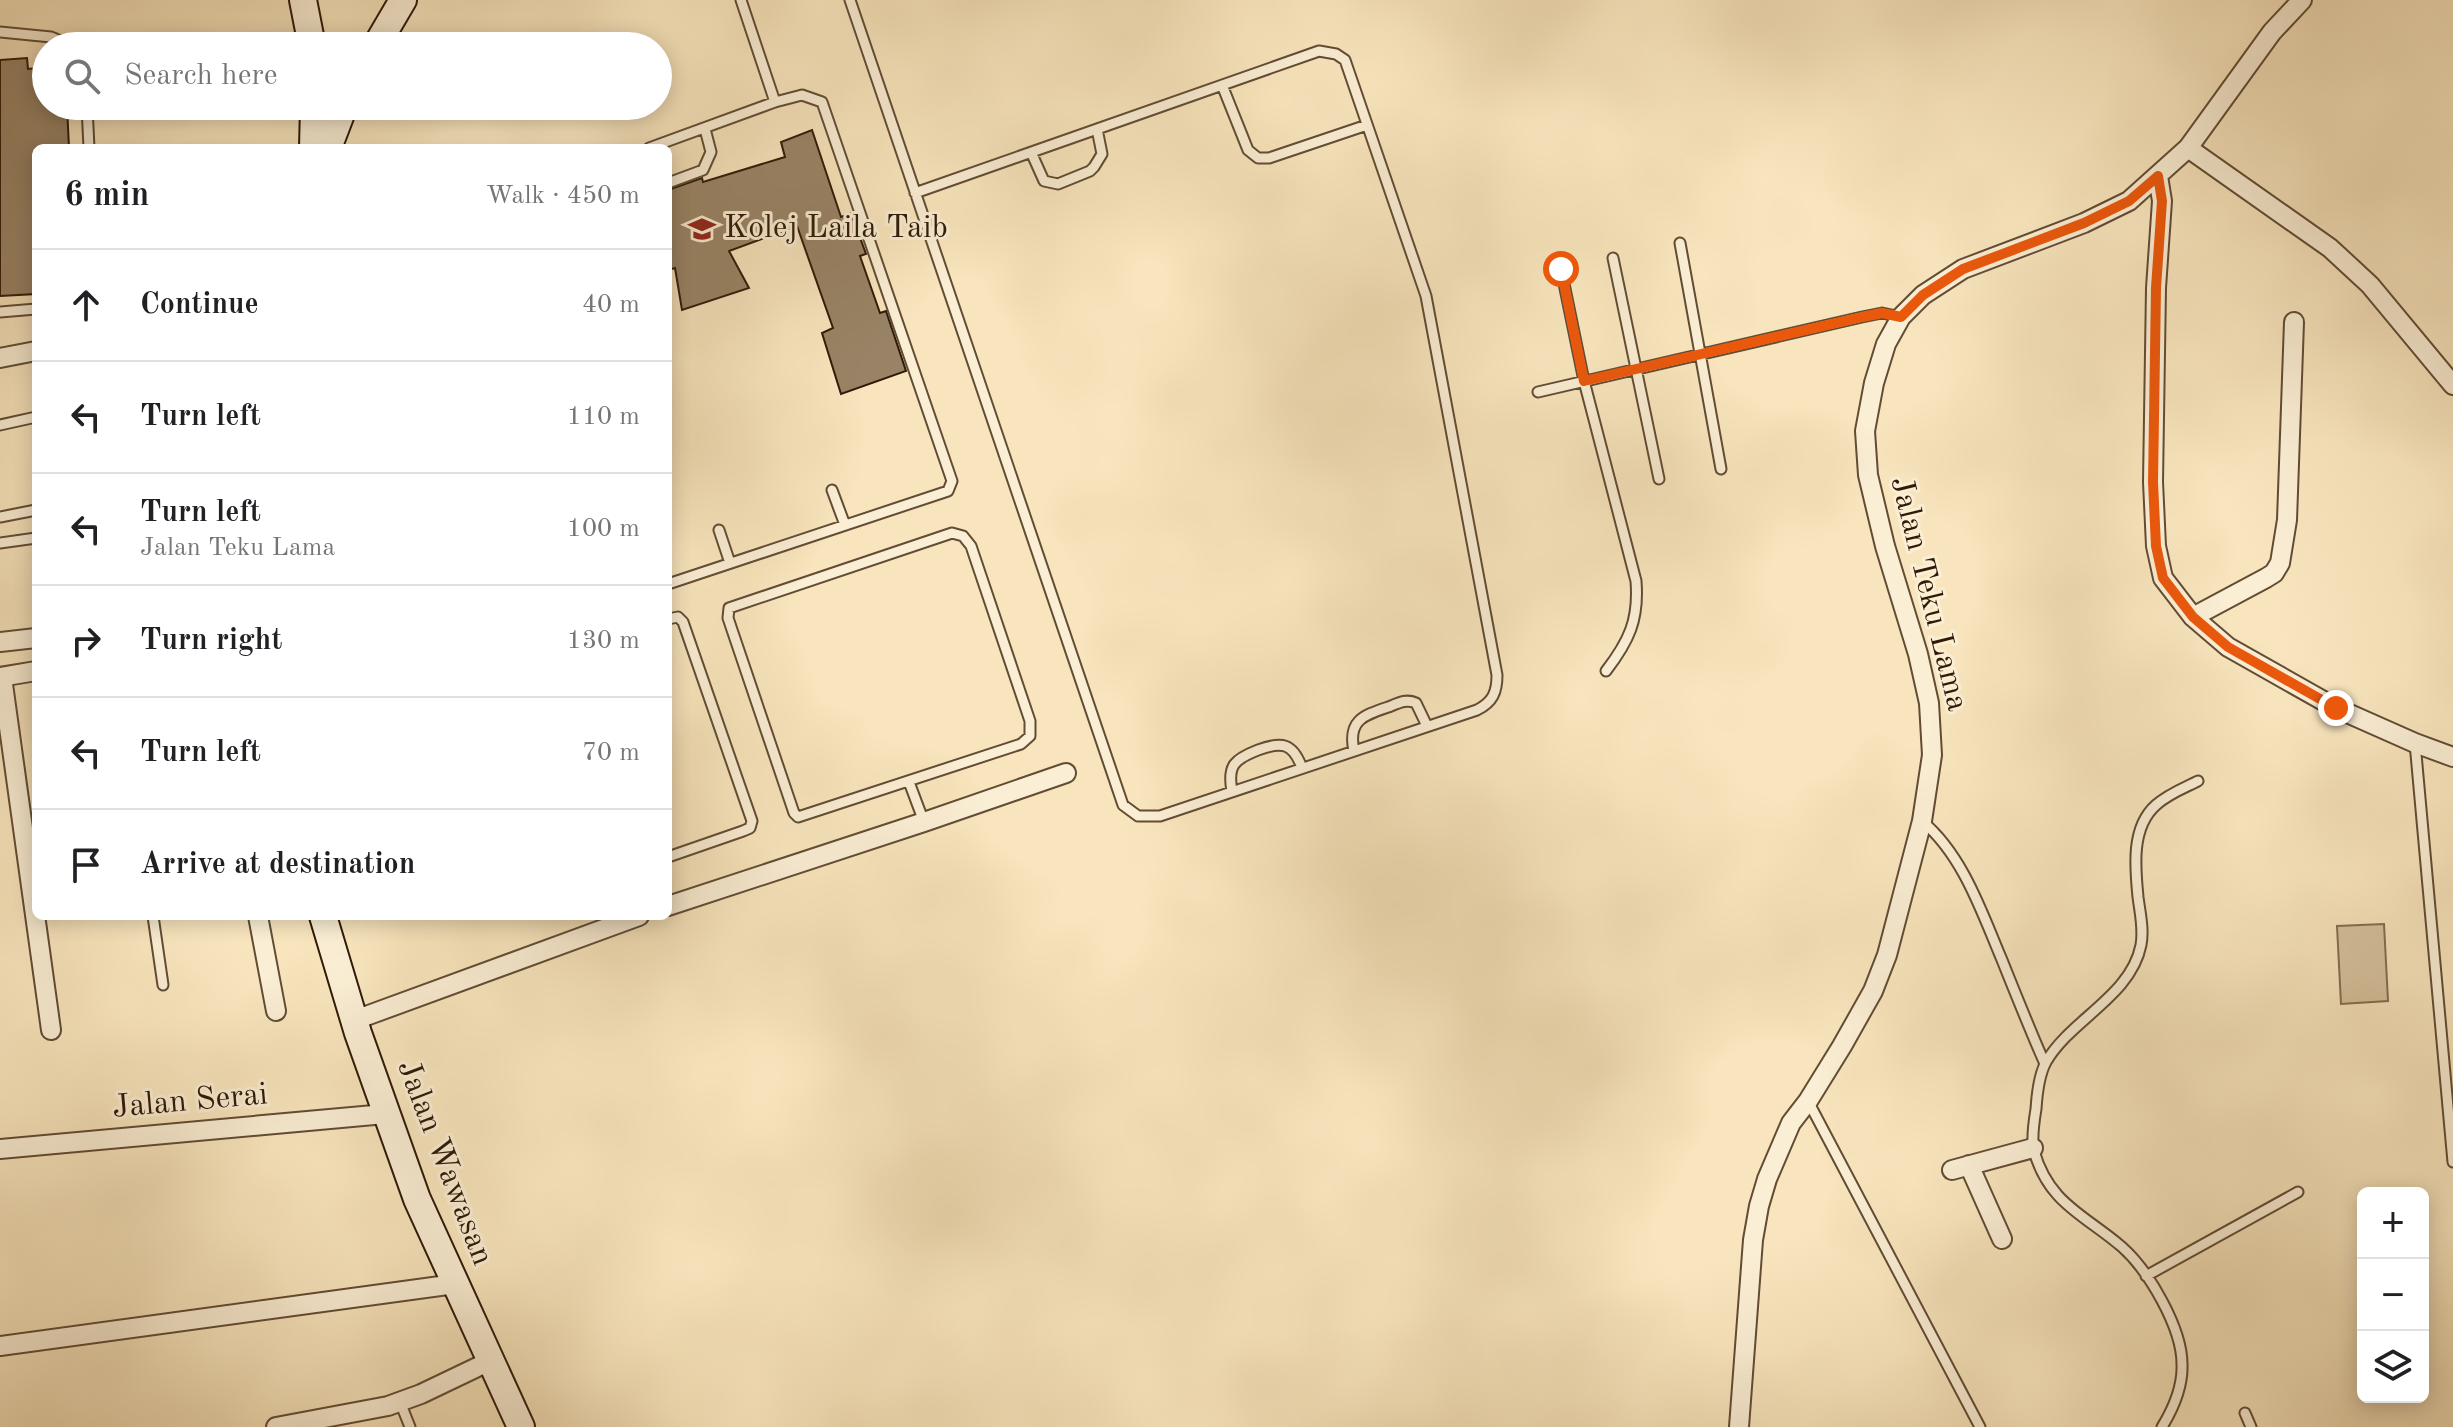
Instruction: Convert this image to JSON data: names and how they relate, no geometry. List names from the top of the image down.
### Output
{
  "streets": {
    "street": ["Jalan Teku Lama", "Jalan Serai", "Jalan Wawasan"]
  },
  "crossings": [
    ["Jalan Serai", "Jalan Wawasan"]
  ],
  "places": {
    "school or university": ["Kolej Laila Taib"]
  },
  "page": {
    "search": "Search here",
    "heading": ["6 min", "Walk · 450 m"],
    "list": [
      ["Continue", "40 m"],
      ["Turn left", "110 m"],
      ["Turn left", "Jalan Teku Lama", "100 m"],
      ["Turn right", "130 m"],
      ["Turn left", "70 m"],
      "Arrive at destination"
    ],
    "map_buttons": ["+", "−"]
  }
}
